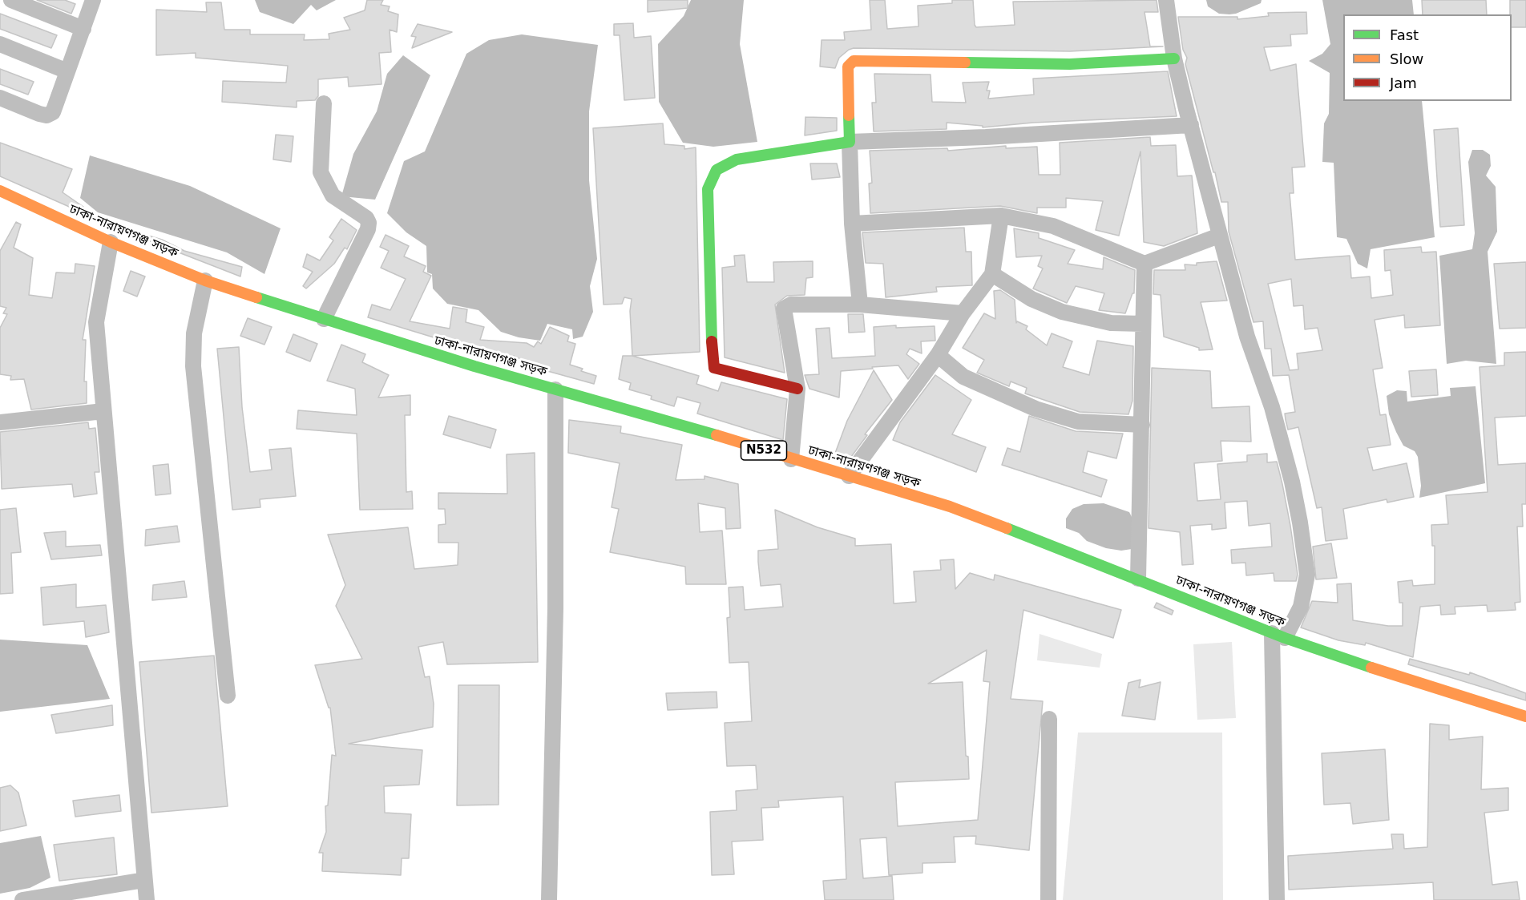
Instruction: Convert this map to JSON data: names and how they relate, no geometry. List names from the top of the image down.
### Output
{
  "streets": {
    "main road": ["ঢাকা-নারায়ণগঞ্জ সড়ক", "N532"]
  },
  "legend": ["Fast", "Slow", "Jam"]
}
